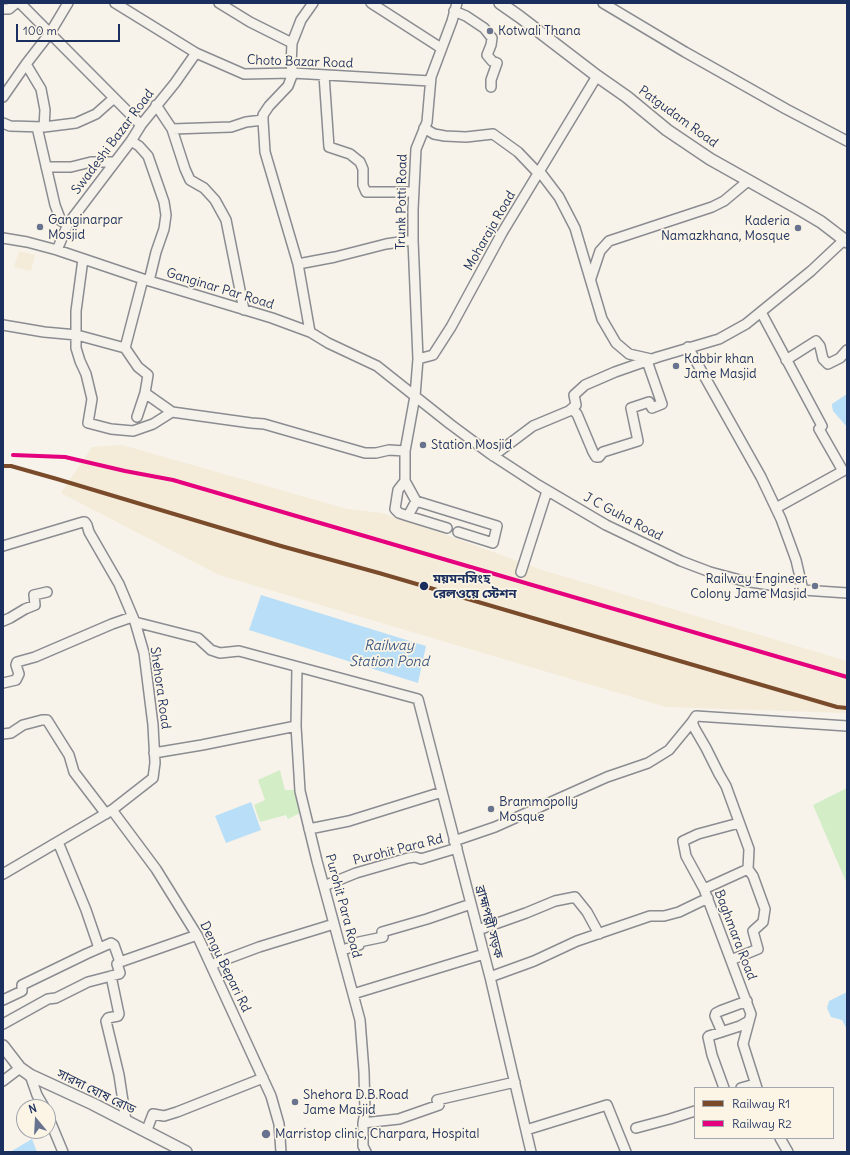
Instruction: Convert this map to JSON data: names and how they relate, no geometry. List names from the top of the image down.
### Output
{
  "streets": {
    "main road": ["Patgudam Road", "সারদা ঘোষ রোড"],
    "street": [
      "Choto Bazar Road",
      "Swadeshi Bazar Road",
      "Trunk Potti Road",
      "Moharaja Road",
      "Ganginar Par Road",
      "J C Guha Road",
      "Shehora Road",
      "Purohit Para Rd",
      "Purohit Para Road",
      "ব্রাহ্মপল্লী সড়ক",
      "Baghmara Road",
      "Dengu Bepari Rd"
    ]
  },
  "crossings": [
    ["Choto Bazar Road", "Swadeshi Bazar Road"],
    ["Choto Bazar Road", "Trunk Potti Road"],
    ["Patgudam Road", "Moharaja Road"],
    ["Swadeshi Bazar Road", "Ganginar Par Road"],
    ["Trunk Potti Road", "Moharaja Road"],
    ["Ganginar Par Road", "J C Guha Road"],
    ["Shehora Road", "Dengu Bepari Rd"],
    ["Purohit Para Rd", "Purohit Para Road"],
    ["Purohit Para Rd", "ব্রাহ্মপল্লী সড়ক"],
    ["Purohit Para Road", "ব্রাহ্মপল্লী সড়ক"]
  ],
  "water": ["Railway Station Pond"],
  "places": [
    "Kotwali Thana",
    "Ganginarpar Mosjid",
    "Kaderia Namazkhana, Mosque",
    "Kabbir khan Jame Masjid",
    "Station Mosjid",
    "ময়মনসিংহ রেলওয়ে স্টেশন",
    "Railway Engineer Colony Jame Masjid",
    "Brammopolly Mosque",
    "Shehora D.B.Road Jame Masjid",
    "Marristop clinic, Charpara, Hospital"
  ],
  "lines": ["rail line R2", "rail line R1"],
  "legend": ["Railway R1", "Railway R2"],
  "scale_bar": "100 m",
  "north": "top"
}
